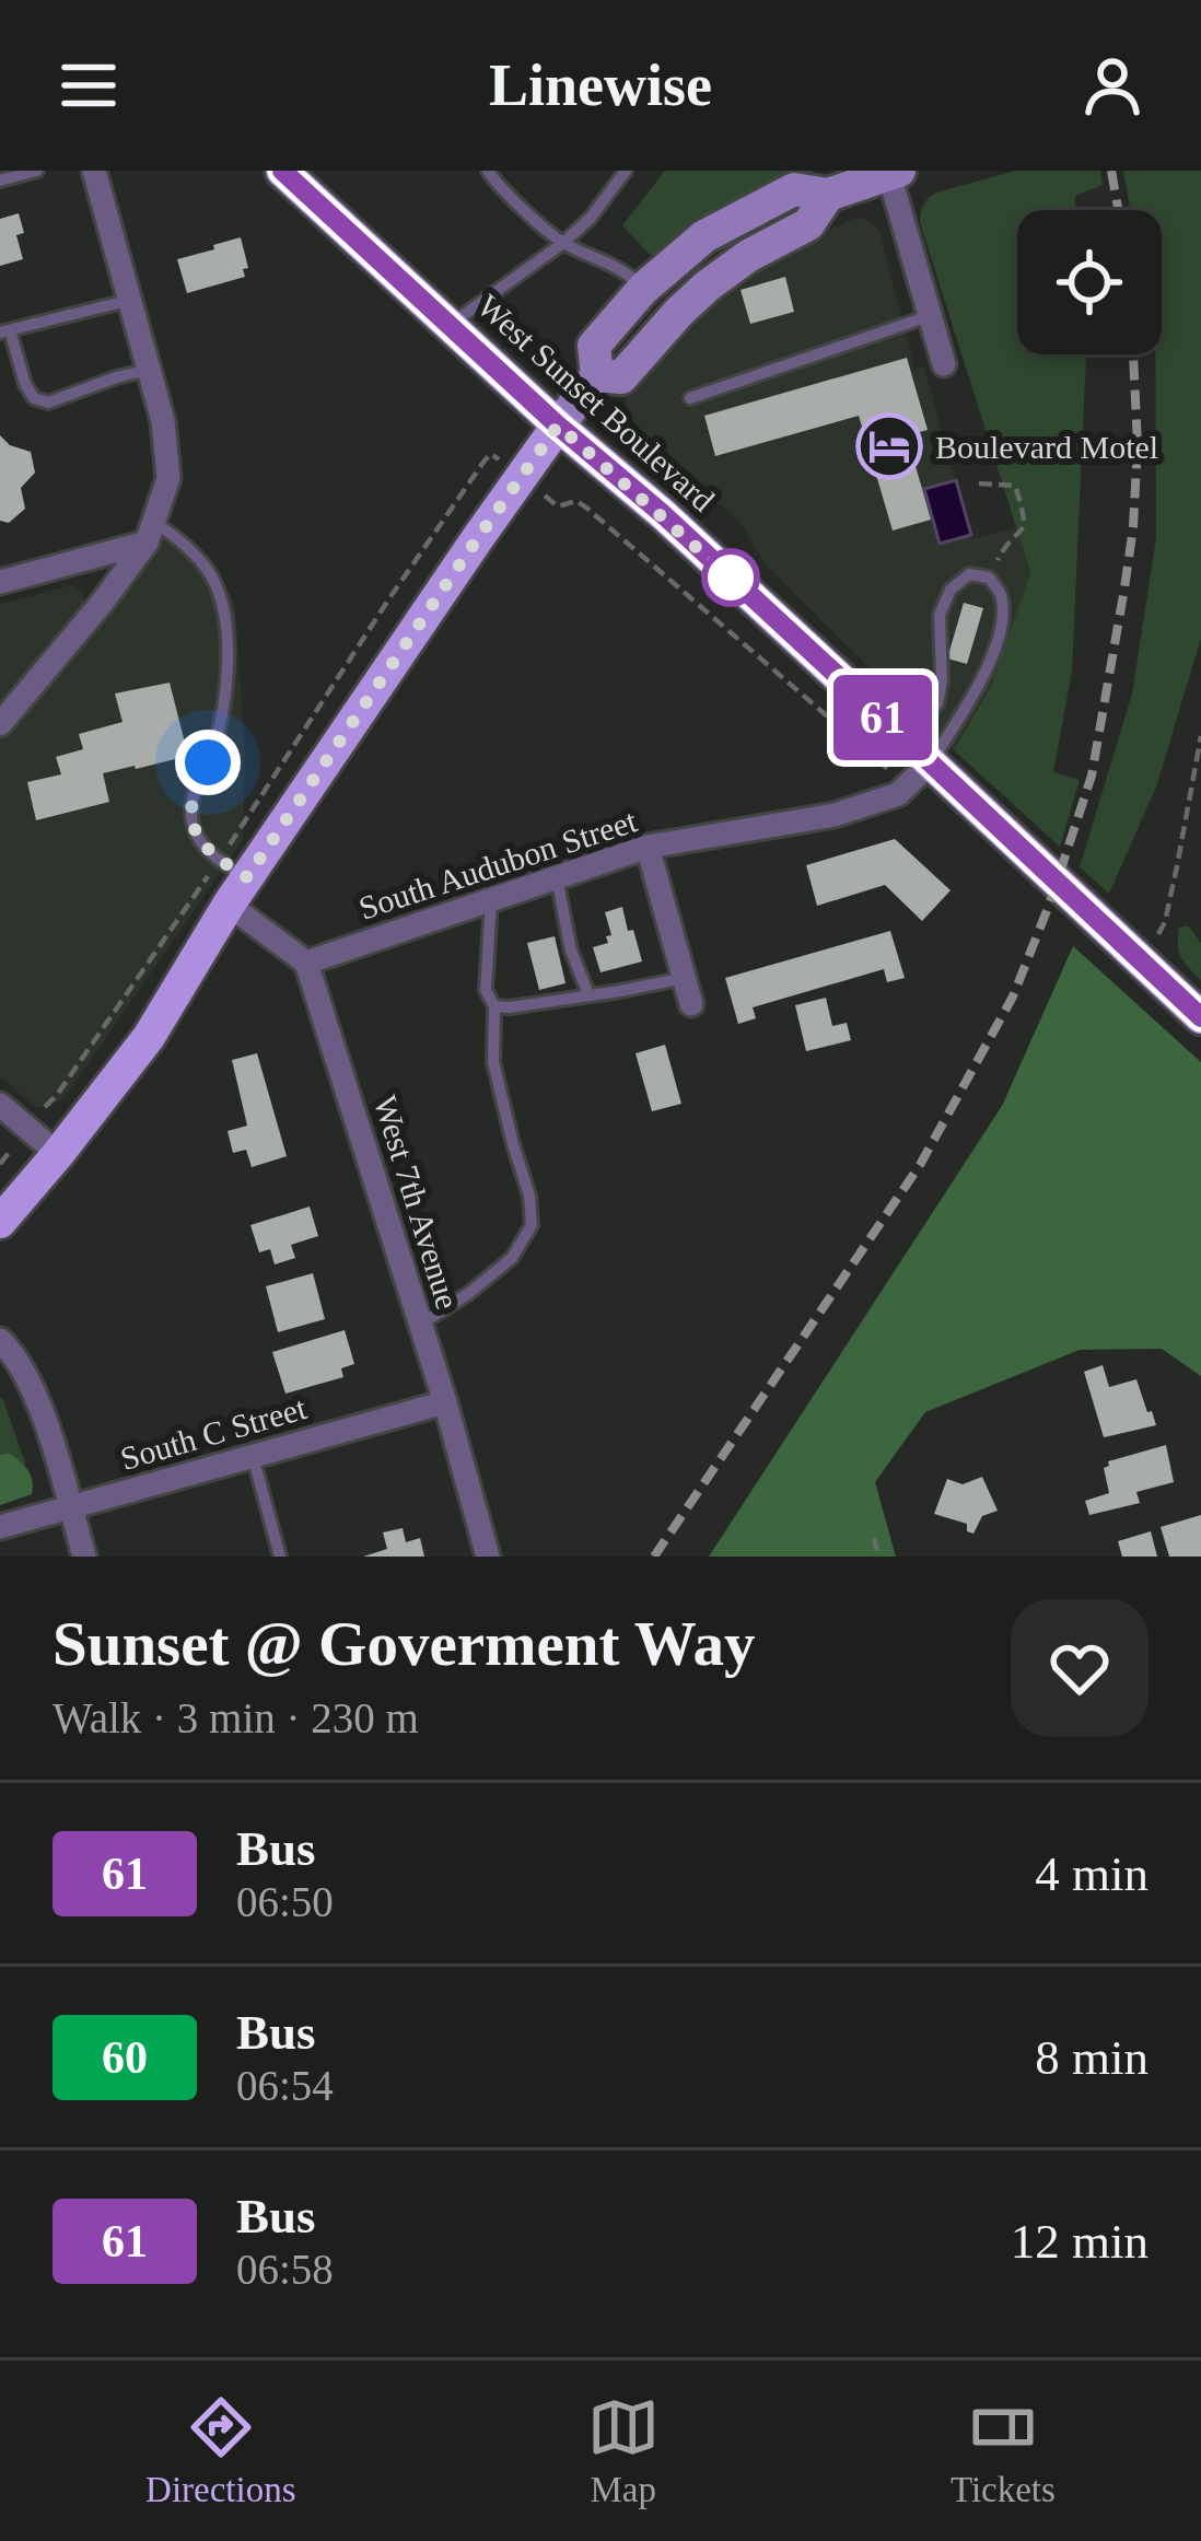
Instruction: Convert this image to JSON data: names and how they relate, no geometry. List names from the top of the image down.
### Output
{
  "streets": {
    "main road": ["West Sunset Boulevard"],
    "street": ["South Audubon Street", "West 7th Avenue", "South C Street"]
  },
  "crossings": [
    ["West Sunset Boulevard", "South Audubon Street"],
    ["South Audubon Street", "West 7th Avenue"],
    ["West 7th Avenue", "South C Street"]
  ],
  "places": {
    "hotel": ["Boulevard Motel"]
  },
  "lines": ["bus line 61"],
  "page": {
    "header": "Linewise",
    "on_map": "61",
    "heading": ["Sunset @ Goverment Way", "Walk · 3 min · 230 m"],
    "list": [
      {
        "mark": "61",
        "name": "Bus",
        "note": "06:50",
        "value": "4 min"
      },
      {
        "mark": "60",
        "name": "Bus",
        "note": "06:54",
        "value": "8 min"
      },
      {
        "mark": "61",
        "name": "Bus",
        "note": "06:58",
        "value": "12 min"
      }
    ],
    "tabs": ["Directions", "Map", "Tickets"]
  }
}
